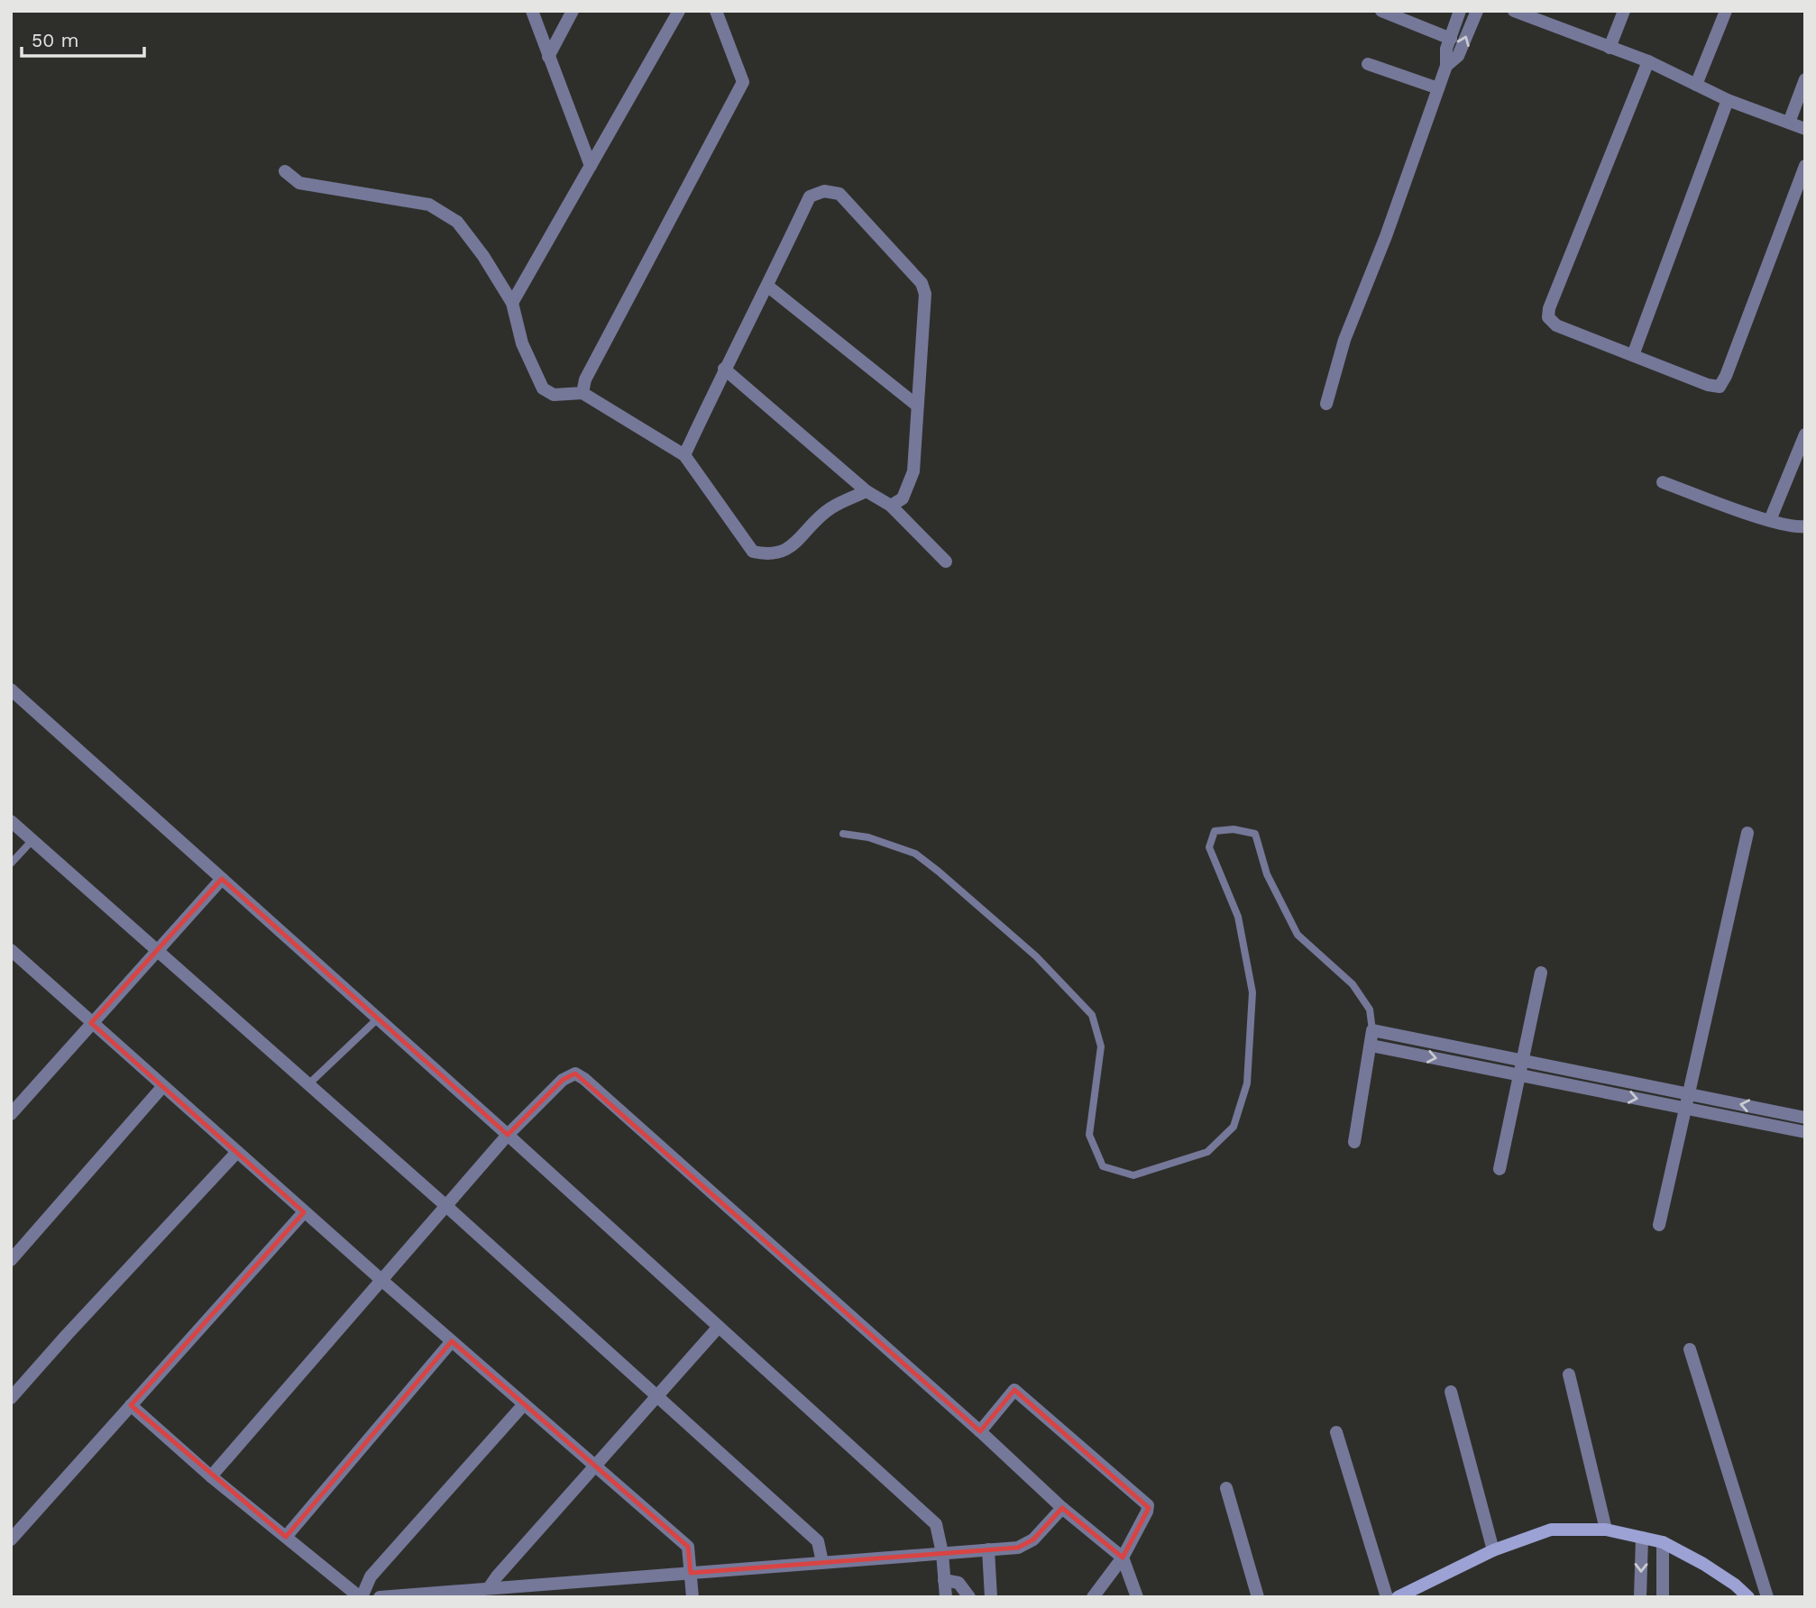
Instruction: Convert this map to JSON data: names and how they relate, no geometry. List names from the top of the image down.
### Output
{
  "scale_bar": "50 m"
}
